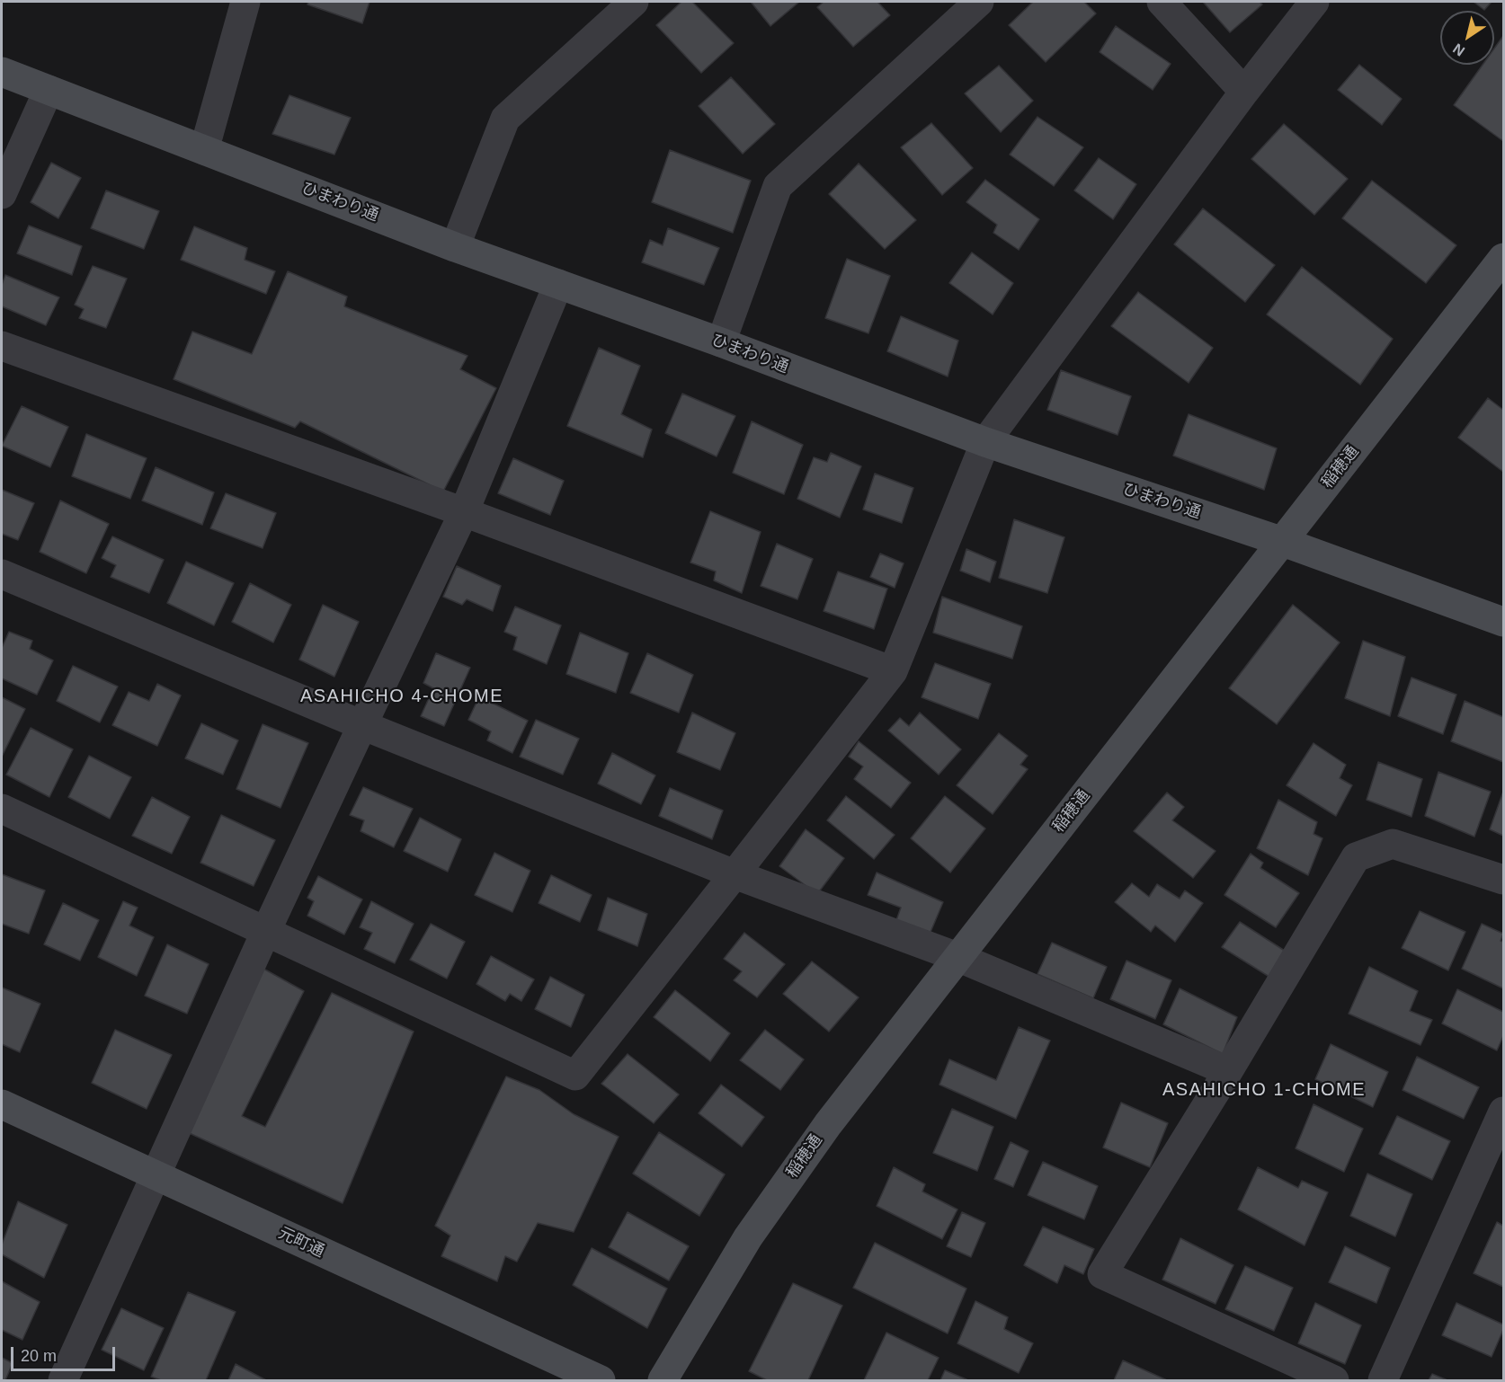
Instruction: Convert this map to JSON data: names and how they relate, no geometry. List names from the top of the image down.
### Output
{
  "streets": {
    "street": ["ひまわり通", "稲穂通", "元町通"]
  },
  "crossings": [
    ["ひまわり通", "稲穂通"]
  ],
  "districts": ["ASAHICHO 4-CHOME", "ASAHICHO 1-CHOME"],
  "scale_bar": "20 m",
  "north": "bottom left"
}
